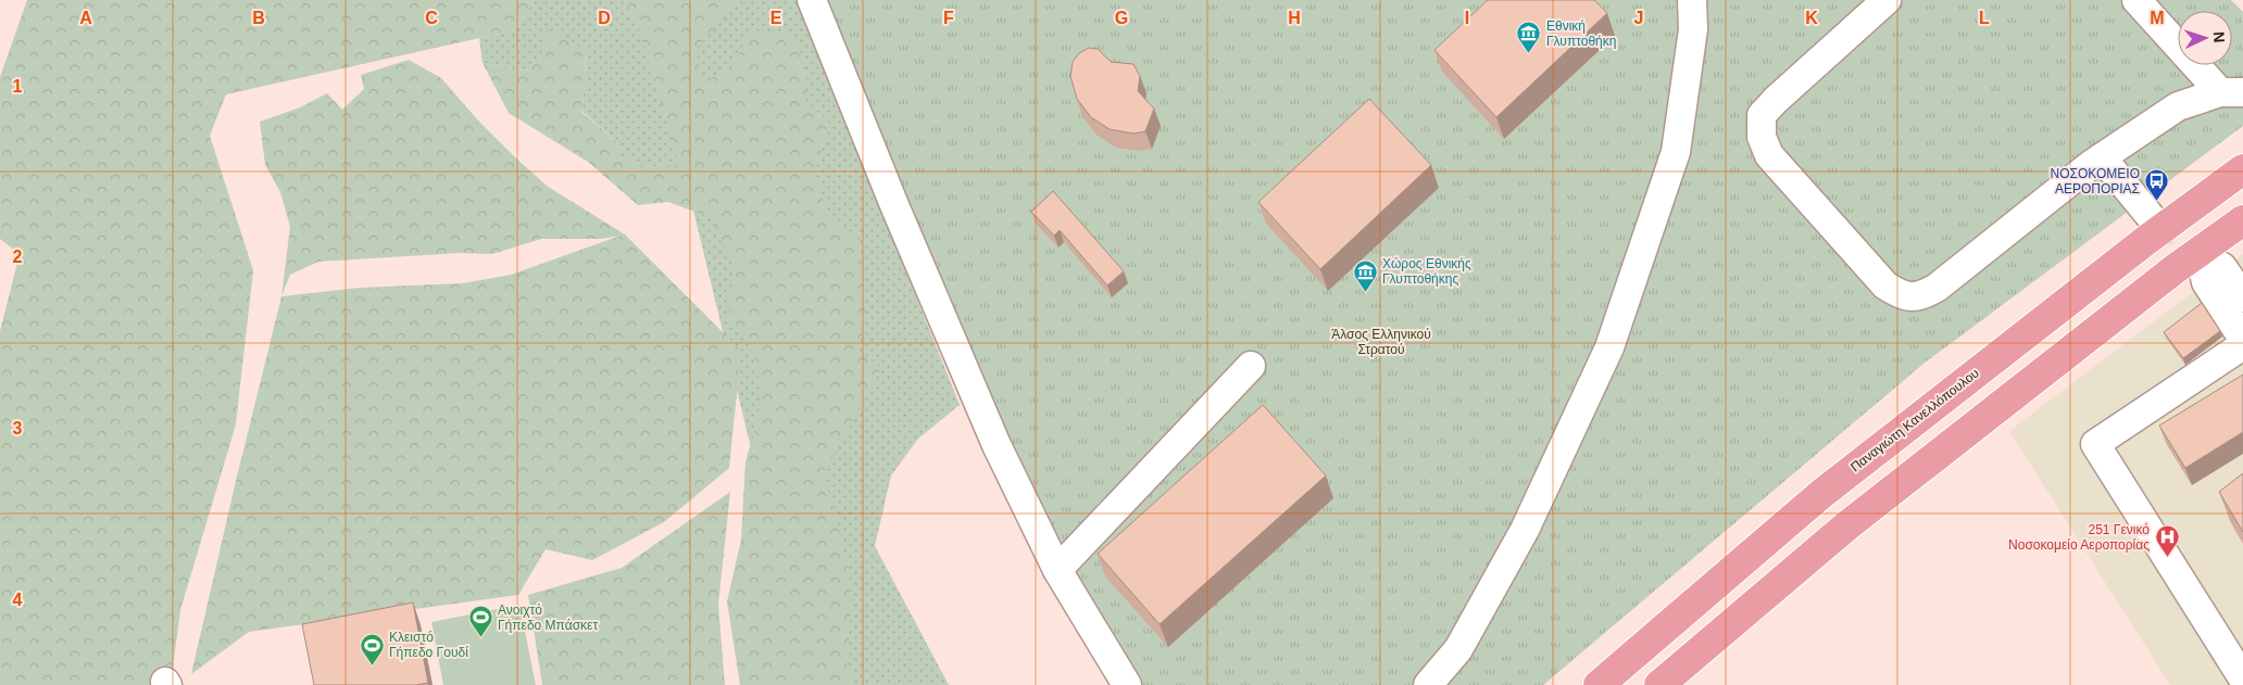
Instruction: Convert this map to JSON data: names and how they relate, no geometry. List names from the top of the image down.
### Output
{
  "streets": {
    "main road": ["Παναγιώτη Κανελλόπουλου"]
  },
  "parks": ["Άλσος Ελληνικού Στρατού"],
  "places": {
    "museum": ["Εθνική Γλυπτοθήκη", "Χώρος Εθνικής Γλυπτοθήκης"],
    "bus stop": ["ΝΟΣΟΚΟΜΕΙΟ ΑΕΡΟΠΟΡΙΑΣ"],
    "hospital": ["251 Γενικό Νοσοκομείο Αεροπορίας"],
    "sports": ["Ανοιχτό Γήπεδο Μπάσκετ", "Κλειστό Γήπεδο Γουδί"]
  },
  "north": "right",
  "grid": {
    "columns": [
      "A",
      "B",
      "C",
      "D",
      "E",
      "F",
      "G",
      "H",
      "I",
      "J",
      "K",
      "L",
      "M"
    ],
    "rows": [
      "1",
      "2",
      "3",
      "4"
    ]
  }
}
